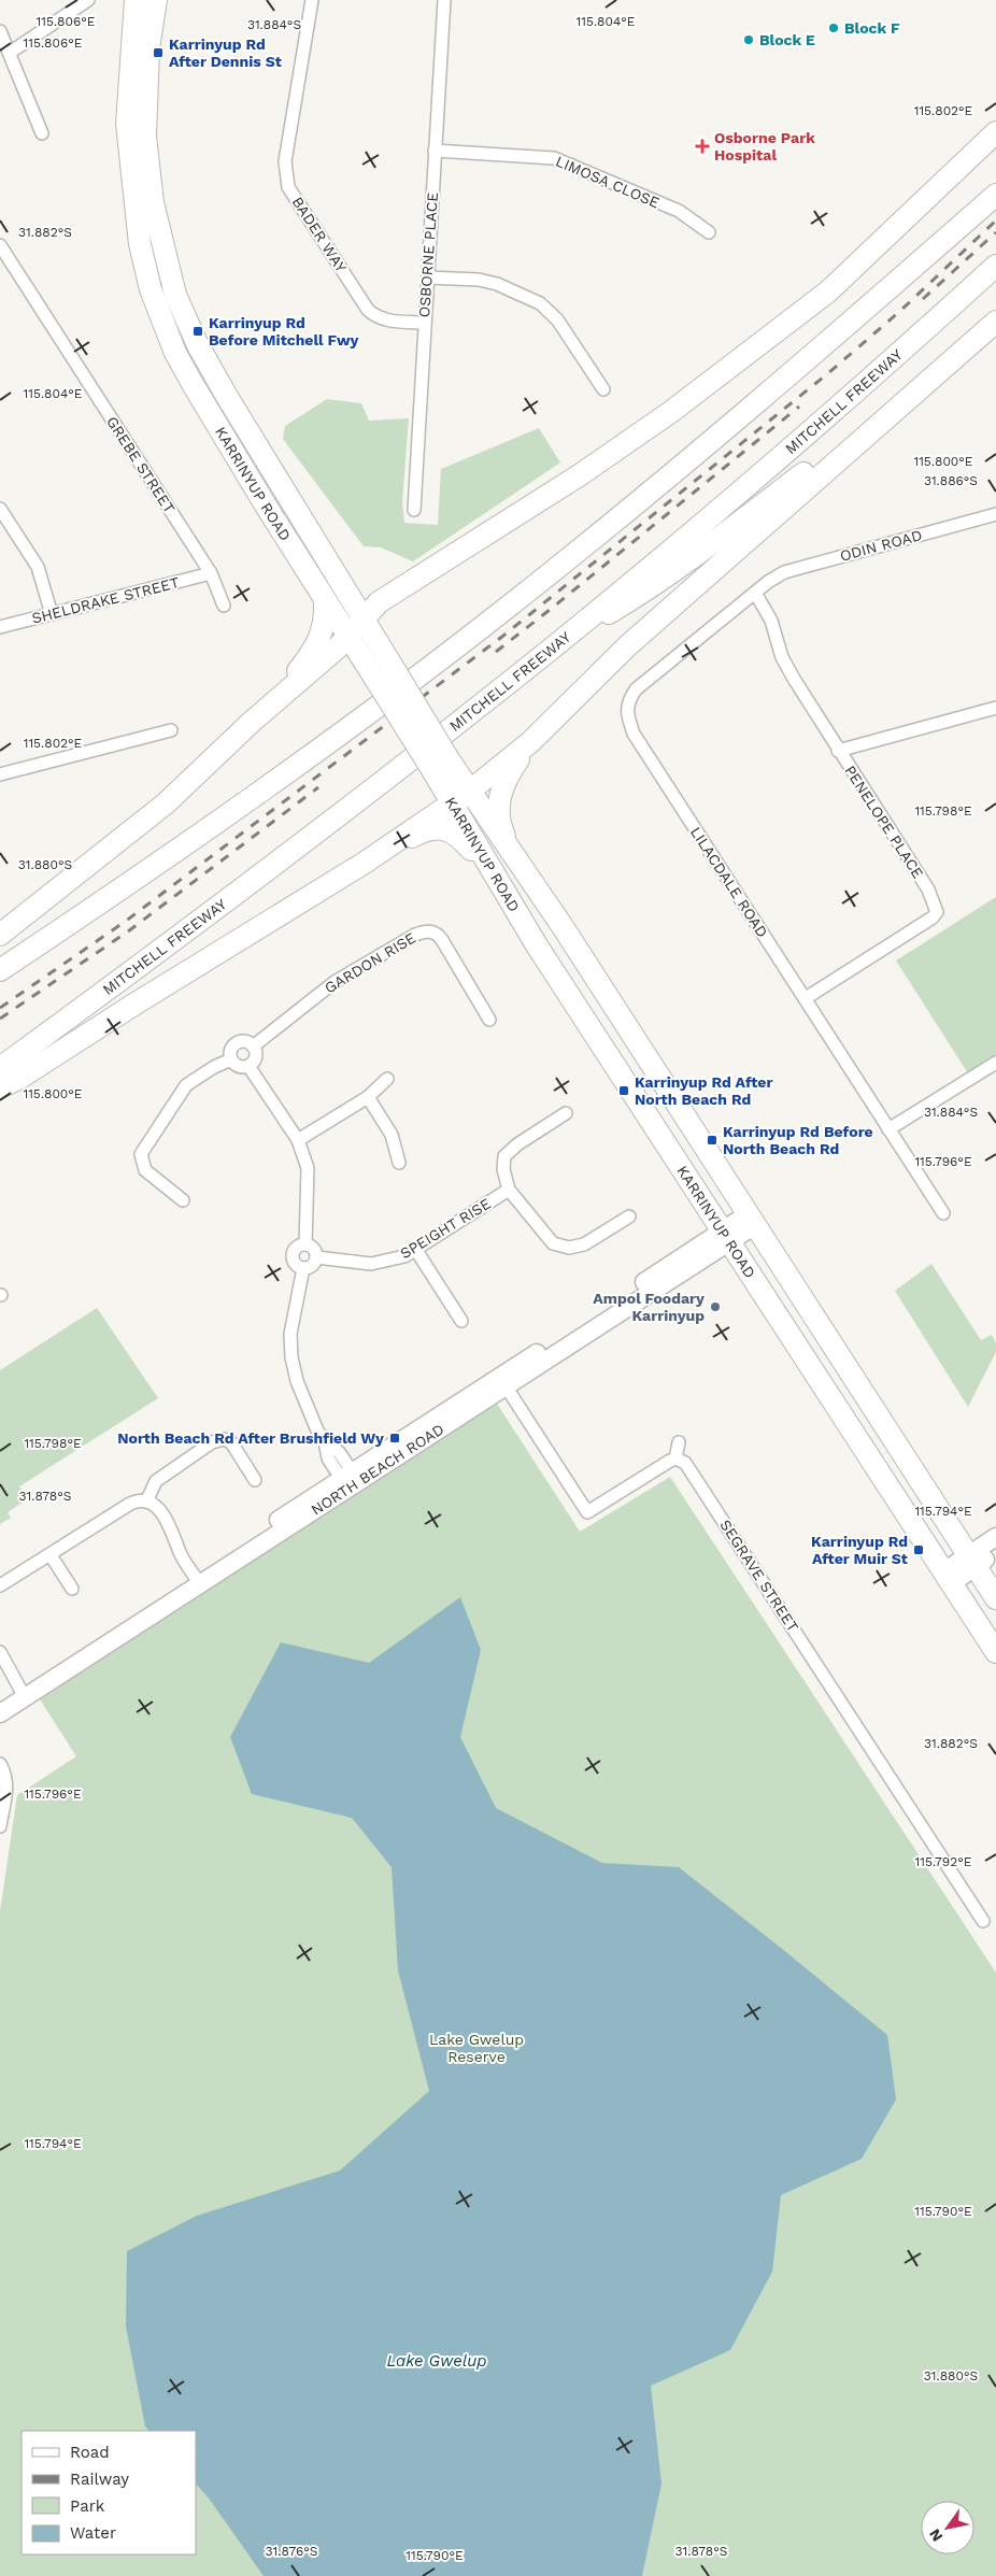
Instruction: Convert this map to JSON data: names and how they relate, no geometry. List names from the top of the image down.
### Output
{
  "streets": {
    "highway": ["MITCHELL FREEWAY", "KARRINYUP ROAD"],
    "main road": ["NORTH BEACH ROAD"],
    "street": [
      "LIMOSA CLOSE",
      "BADER WAY",
      "OSBORNE PLACE",
      "GREBE STREET",
      "ODIN ROAD",
      "SHELDRAKE STREET",
      "PENELOPE PLACE",
      "LILACDALE ROAD",
      "GARDON RISE",
      "SPEIGHT RISE",
      "SEGRAVE STREET"
    ]
  },
  "crossings": [
    ["LIMOSA CLOSE", "OSBORNE PLACE"],
    ["BADER WAY", "OSBORNE PLACE"],
    ["GREBE STREET", "SHELDRAKE STREET"],
    ["KARRINYUP ROAD", "NORTH BEACH ROAD"],
    ["ODIN ROAD", "LILACDALE ROAD"],
    ["PENELOPE PLACE", "LILACDALE ROAD"]
  ],
  "water": ["Lake Gwelup"],
  "parks": ["Lake Gwelup Reserve"],
  "places": {
    "other": ["Block F", "Block E", "Ampol Foodary Karrinyup"],
    "transit": [
      "Karrinyup Rd After Dennis St",
      "Karrinyup Rd Before Mitchell Fwy",
      "Karrinyup Rd After North Beach Rd",
      "Karrinyup Rd Before North Beach Rd",
      "North Beach Rd After Brushfield Wy",
      "Karrinyup Rd After Muir St"
    ],
    "health": ["Osborne Park Hospital"]
  },
  "legend": [
    "Road",
    "Railway",
    "Park",
    "Water"
  ],
  "north": "bottom left",
  "coordinates": [
    "115.806°E",
    "115.804°E",
    "31.884°S",
    "115.802°E",
    "31.882°S",
    "115.800°E",
    "31.886°S",
    "115.798°E",
    "31.880°S",
    "115.796°E",
    "31.878°S",
    "115.794°E",
    "115.792°E",
    "115.790°E",
    "31.876°S"
  ]
}
